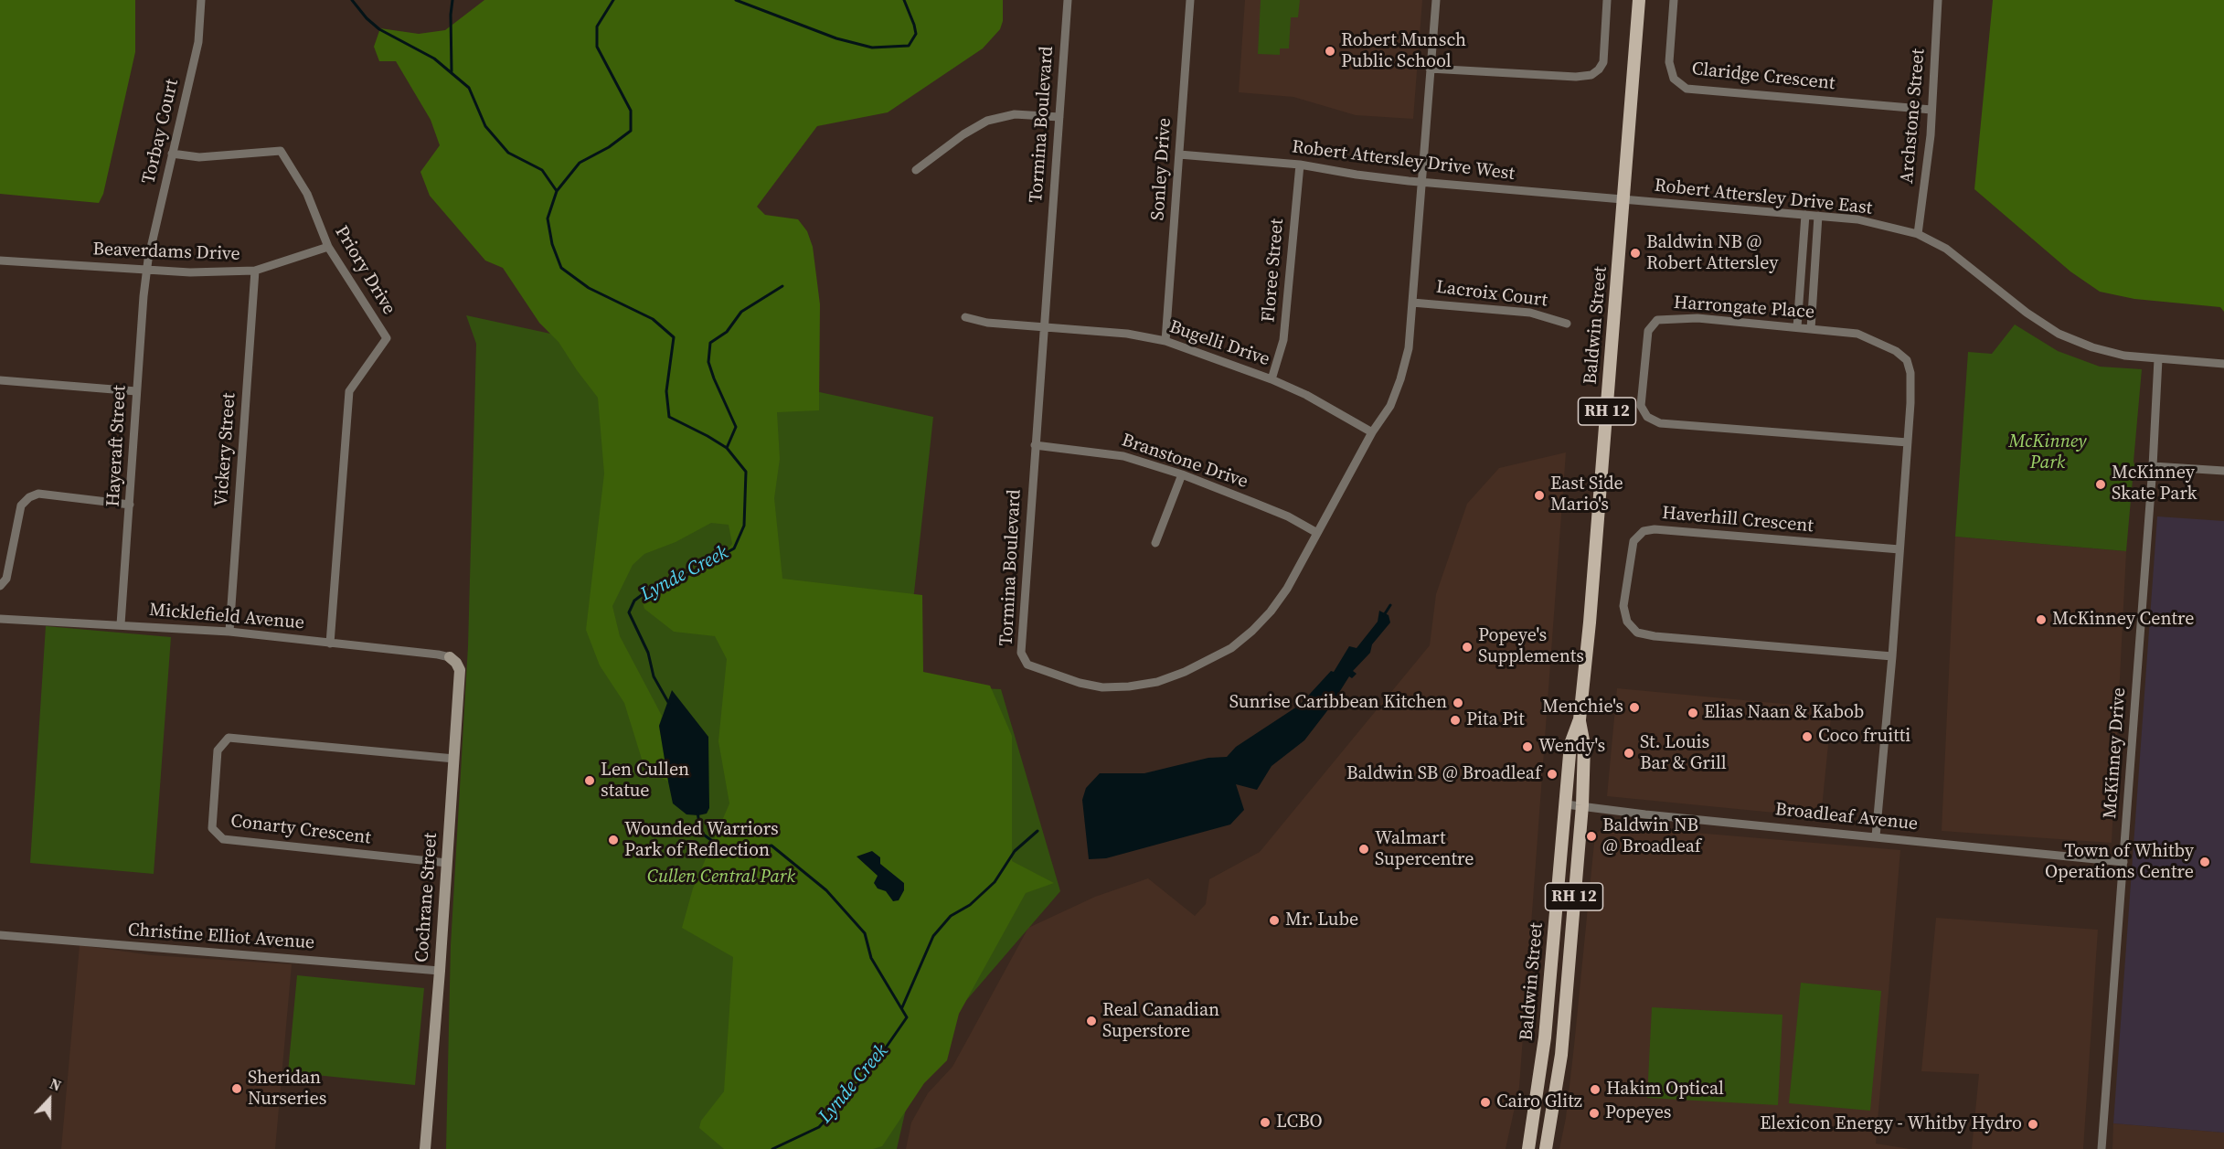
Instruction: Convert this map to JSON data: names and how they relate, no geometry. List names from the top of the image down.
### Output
{
  "streets": {
    "main road": ["Baldwin Street", "RH 12"],
    "street": [
      "Claridge Crescent",
      "Archstone Street",
      "Tormina Boulevard",
      "Torbay Court",
      "Robert Attersley Drive West",
      "Sonley Drive",
      "Robert Attersley Drive East",
      "Beaverdams Drive",
      "Priory Drive",
      "Floree Street",
      "Lacroix Court",
      "Harrongate Place",
      "Bugelli Drive",
      "Hayeraft Street",
      "Vickery Street",
      "Branstone Drive",
      "Haverhill Crescent",
      "Micklefield Avenue",
      "McKinney Drive",
      "Broadleaf Avenue",
      "Conarty Crescent",
      "Cochrane Street",
      "Christine Elliot Avenue"
    ]
  },
  "crossings": [
    ["Claridge Crescent", "Archstone Street"],
    ["Archstone Street", "Robert Attersley Drive East"],
    ["Tormina Boulevard", "Robert Attersley Drive West"],
    ["Tormina Boulevard", "Lacroix Court"],
    ["Tormina Boulevard", "Bugelli Drive"],
    ["Tormina Boulevard", "Branstone Drive"],
    ["Torbay Court", "Beaverdams Drive"],
    ["Torbay Court", "Priory Drive"],
    ["Torbay Court", "Hayeraft Street"],
    ["Robert Attersley Drive West", "Sonley Drive"],
    ["Robert Attersley Drive West", "Robert Attersley Drive East"],
    ["Robert Attersley Drive West", "Floree Street"],
    ["Robert Attersley Drive West", "Baldwin Street"],
    ["Sonley Drive", "Bugelli Drive"],
    ["Robert Attersley Drive East", "Baldwin Street"],
    ["Robert Attersley Drive East", "McKinney Drive"],
    ["Beaverdams Drive", "Priory Drive"],
    ["Beaverdams Drive", "Hayeraft Street"],
    ["Beaverdams Drive", "Vickery Street"],
    ["Priory Drive", "Micklefield Avenue"],
    ["Floree Street", "Bugelli Drive"],
    ["Harrongate Place", "Haverhill Crescent"],
    ["Harrongate Place", "Broadleaf Avenue"],
    ["Baldwin Street", "Broadleaf Avenue"],
    ["Hayeraft Street", "Micklefield Avenue"],
    ["Vickery Street", "Micklefield Avenue"],
    ["Micklefield Avenue", "Cochrane Street"],
    ["McKinney Drive", "Broadleaf Avenue"],
    ["Conarty Crescent", "Cochrane Street"],
    ["Cochrane Street", "Christine Elliot Avenue"]
  ],
  "water": ["Lynde Creek"],
  "parks": ["McKinney Park", "Cullen Central Park"],
  "places": [
    "Robert Munsch Public School",
    "Baldwin NB @ Robert Attersley",
    "McKinney Skate Park",
    "East Side Mario's",
    "McKinney Centre",
    "Popeye's Supplements",
    "Sunrise Caribbean Kitchen",
    "Menchie's",
    "Elias Naan & Kabob",
    "Pita Pit",
    "Coco fruitti",
    "Wendy's",
    "St. Louis Bar & Grill",
    "Baldwin SB @ Broadleaf",
    "Len Cullen statue",
    "Baldwin NB @ Broadleaf",
    "Wounded Warriors Park of Reflection",
    "Walmart Supercentre",
    "Town of Whitby Operations Centre",
    "Mr. Lube",
    "Real Canadian Superstore",
    "Sheridan Nurseries",
    "Hakim Optical",
    "Cairo Glitz",
    "Popeyes",
    "LCBO",
    "Elexicon Energy - Whitby Hydro"
  ],
  "north": "top"
}
